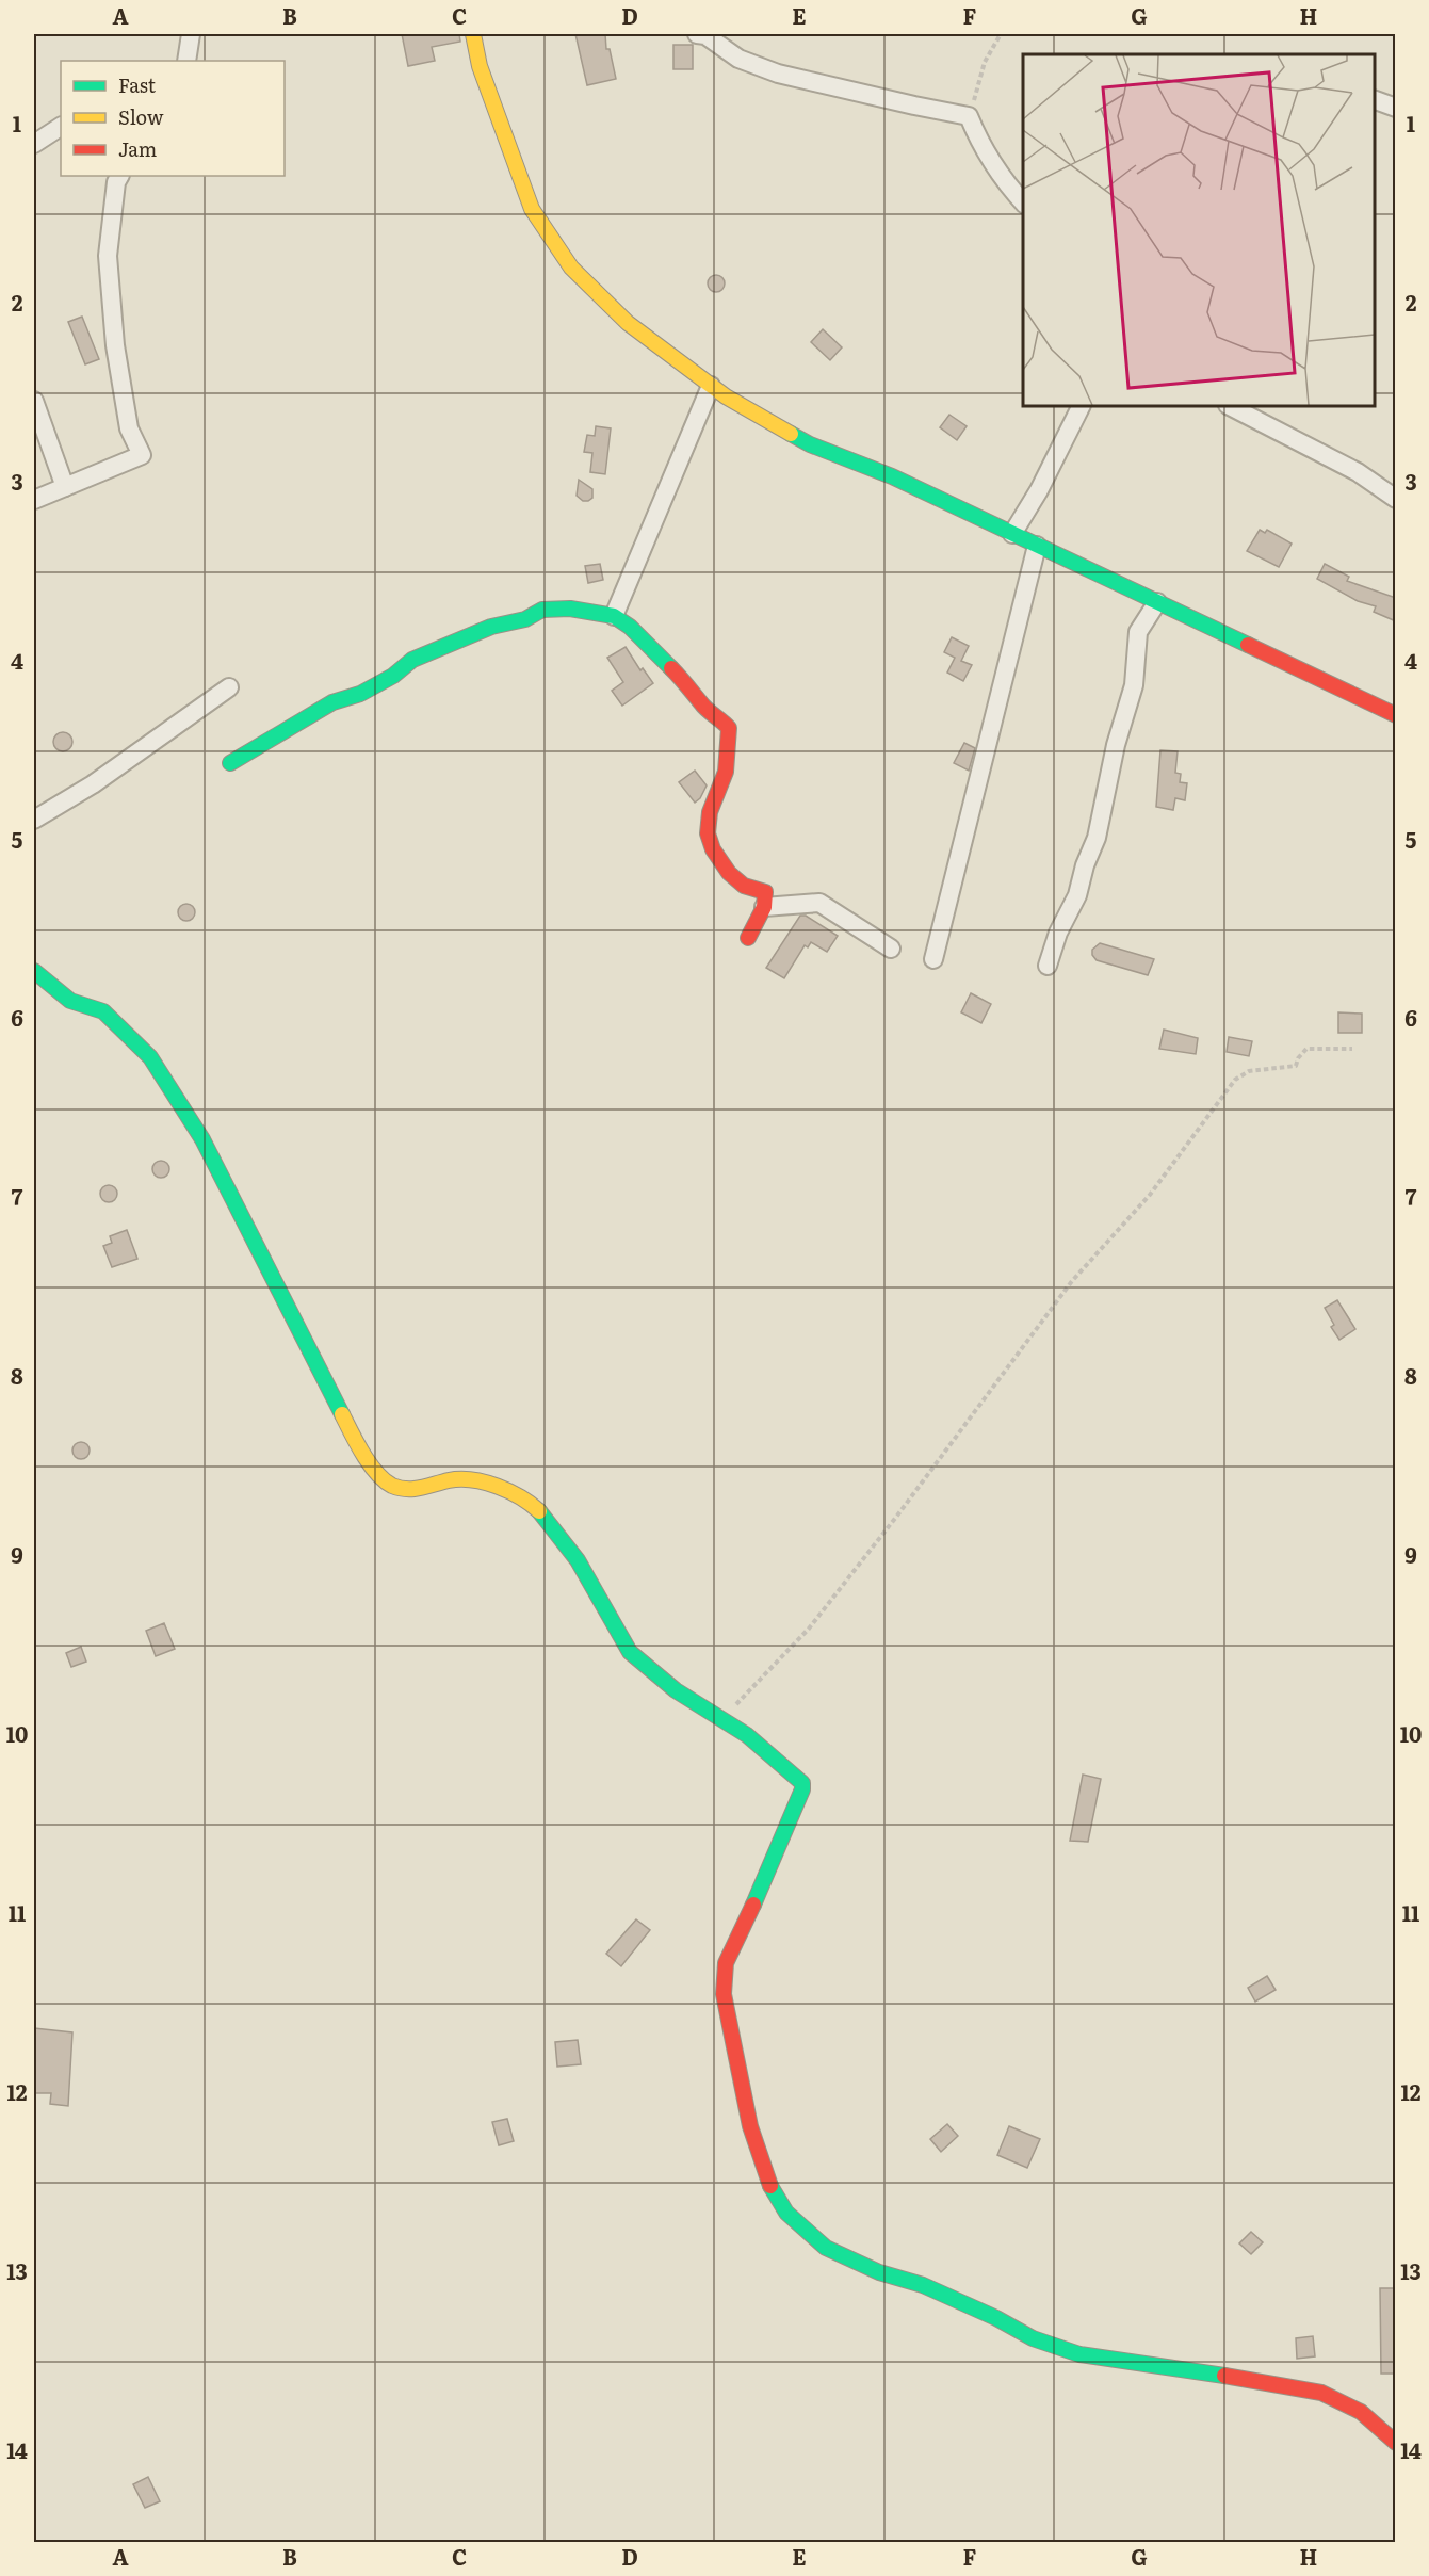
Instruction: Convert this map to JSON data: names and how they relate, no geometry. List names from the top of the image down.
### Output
{
  "legend": ["Fast", "Slow", "Jam"],
  "grid": {
    "columns": [
      "A",
      "B",
      "C",
      "D",
      "E",
      "F",
      "G",
      "H"
    ],
    "rows": [
      "1",
      "2",
      "3",
      "4",
      "5",
      "6",
      "7",
      "8",
      "9",
      "10",
      "11",
      "12",
      "13",
      "14"
    ]
  }
}
